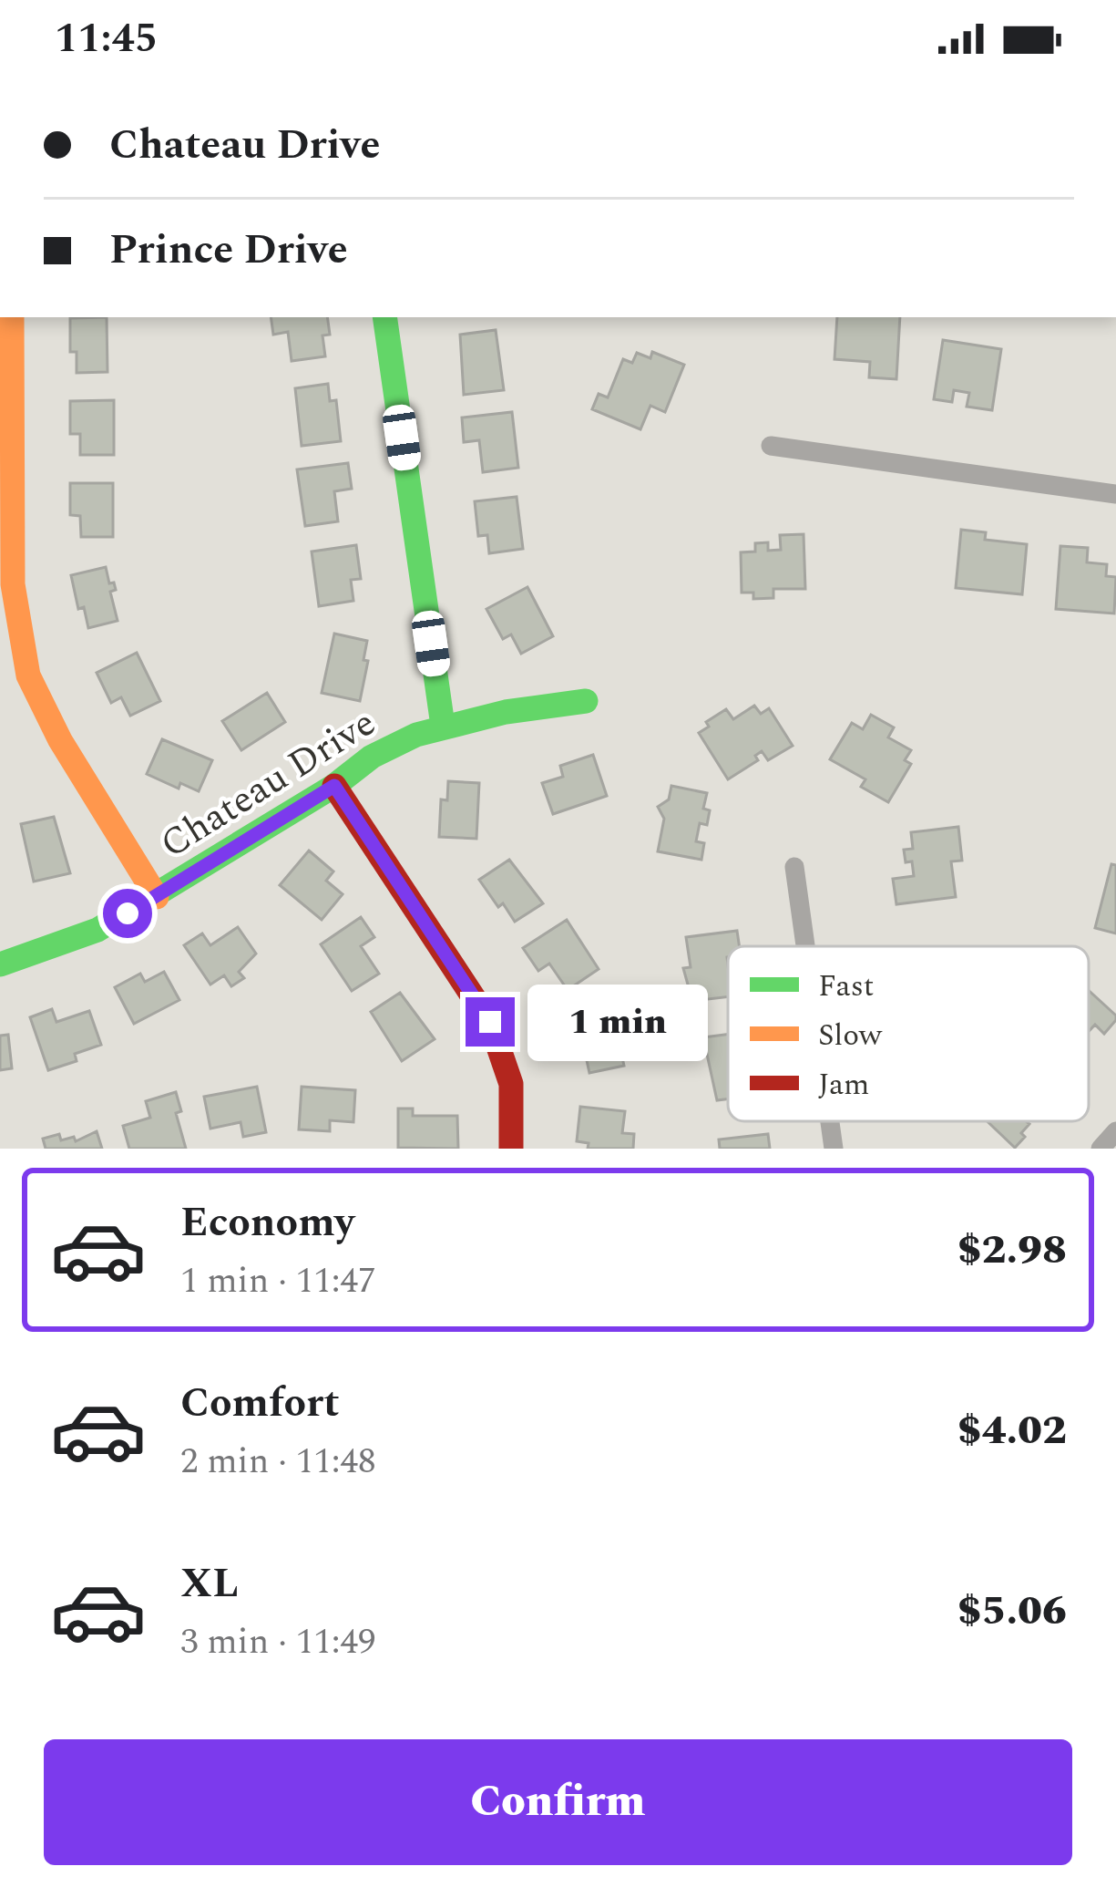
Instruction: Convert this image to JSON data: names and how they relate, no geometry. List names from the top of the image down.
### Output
{
  "streets": {
    "street": ["Chateau Drive"]
  },
  "legend": ["Fast", "Slow", "Jam"],
  "page": {
    "status": "11:45",
    "banner": ["Chateau Drive", "Prince Drive"],
    "bubble": "1 min",
    "list": [
      {
        "name": "Economy",
        "note": "1 min · 11:47",
        "value": "$2.98"
      },
      {
        "name": "Comfort",
        "note": "2 min · 11:48",
        "value": "$4.02"
      },
      {
        "name": "XL",
        "note": "3 min · 11:49",
        "value": "$5.06"
      }
    ],
    "buttons": "Confirm"
  }
}
